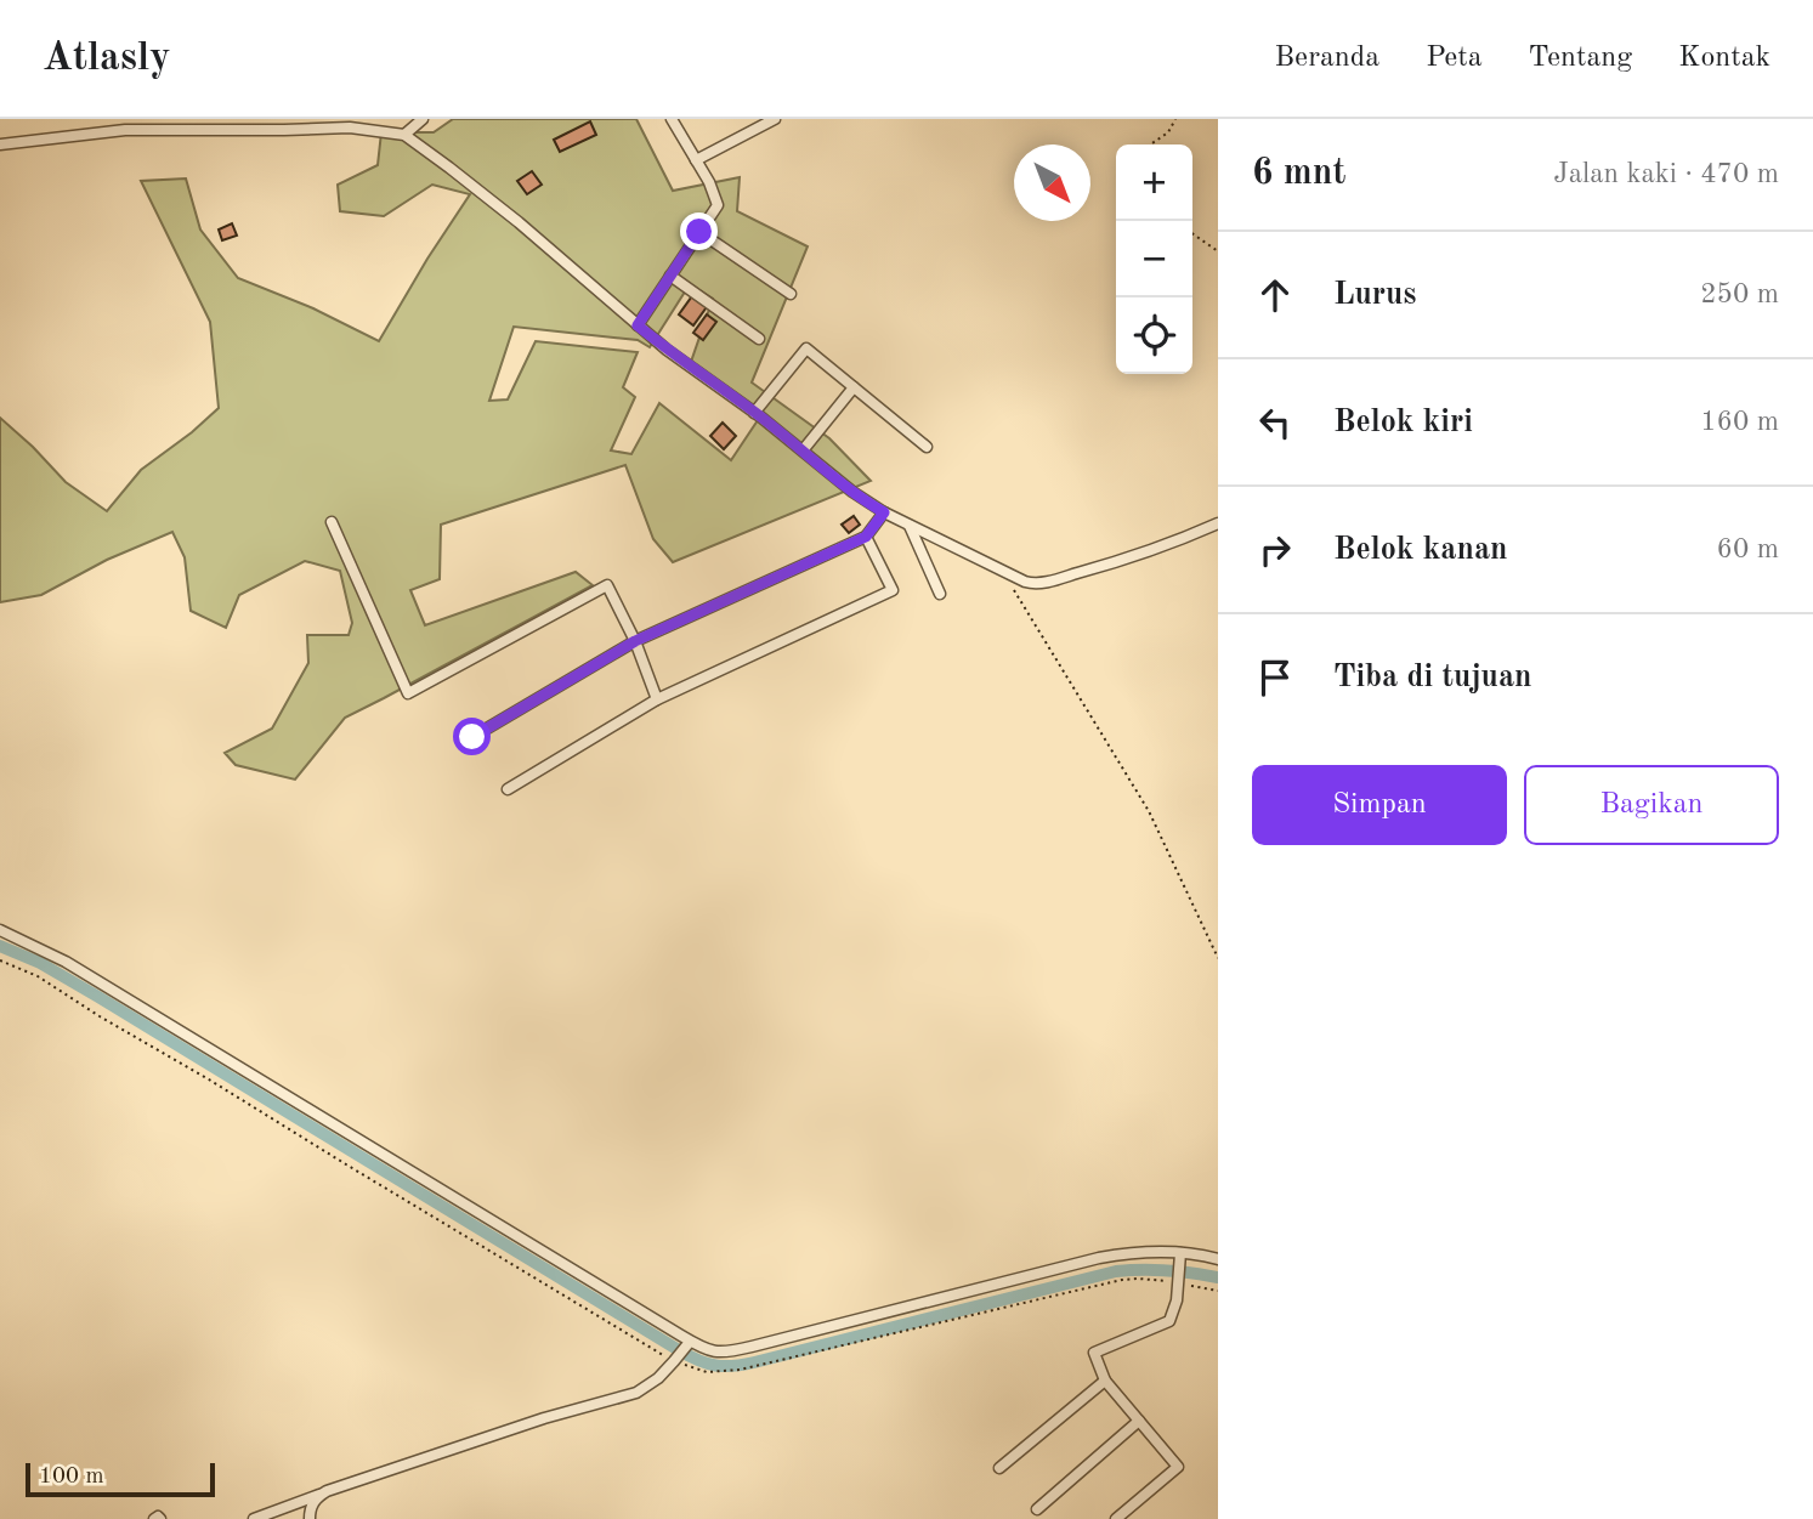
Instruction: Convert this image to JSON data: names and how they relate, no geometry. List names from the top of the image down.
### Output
{
  "scale_bar": "100 m",
  "north": "bottom right",
  "page": {
    "header": "Atlasly",
    "nav": [
      "Beranda",
      "Peta",
      "Tentang",
      "Kontak"
    ],
    "heading": ["6 mnt", "Jalan kaki · 470 m"],
    "map_buttons": ["+", "−"],
    "list": [
      ["Lurus", "250 m"],
      ["Belok kiri", "160 m"],
      ["Belok kanan", "60 m"],
      "Tiba di tujuan"
    ],
    "buttons": ["Simpan", "Bagikan"],
    "scale": "100 m"
  }
}
